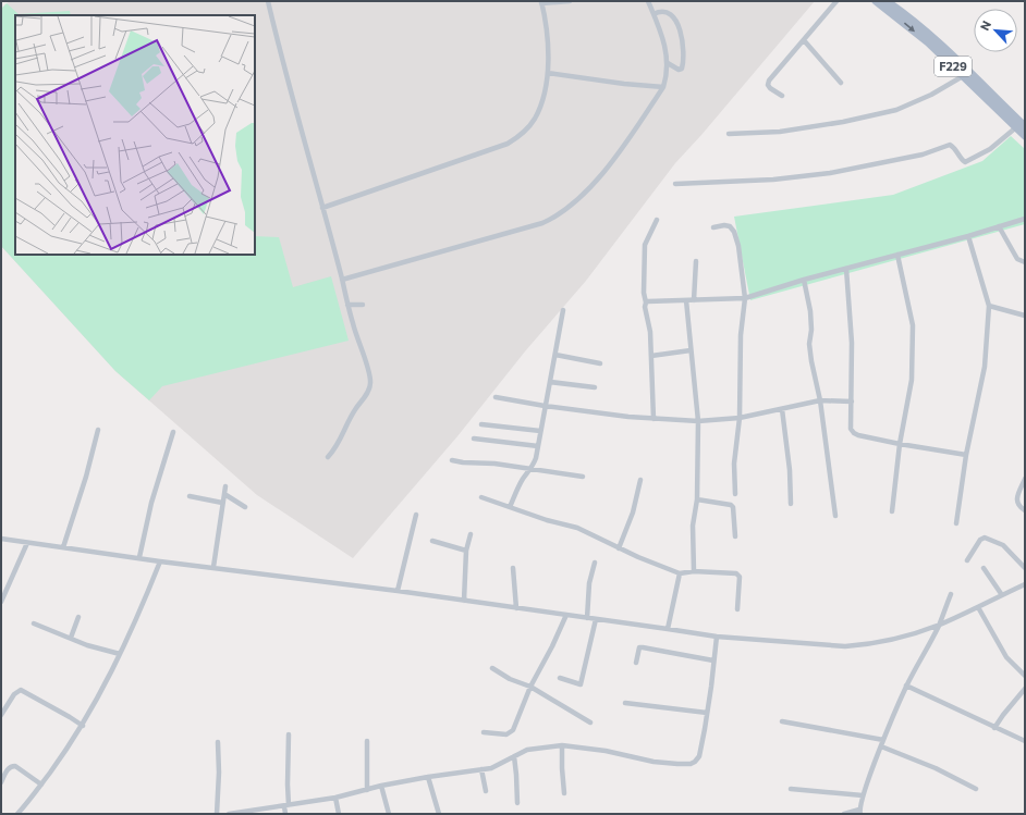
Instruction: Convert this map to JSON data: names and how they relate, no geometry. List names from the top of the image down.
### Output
{
  "streets": {
    "main road": ["F229"]
  },
  "north": "top left"
}
